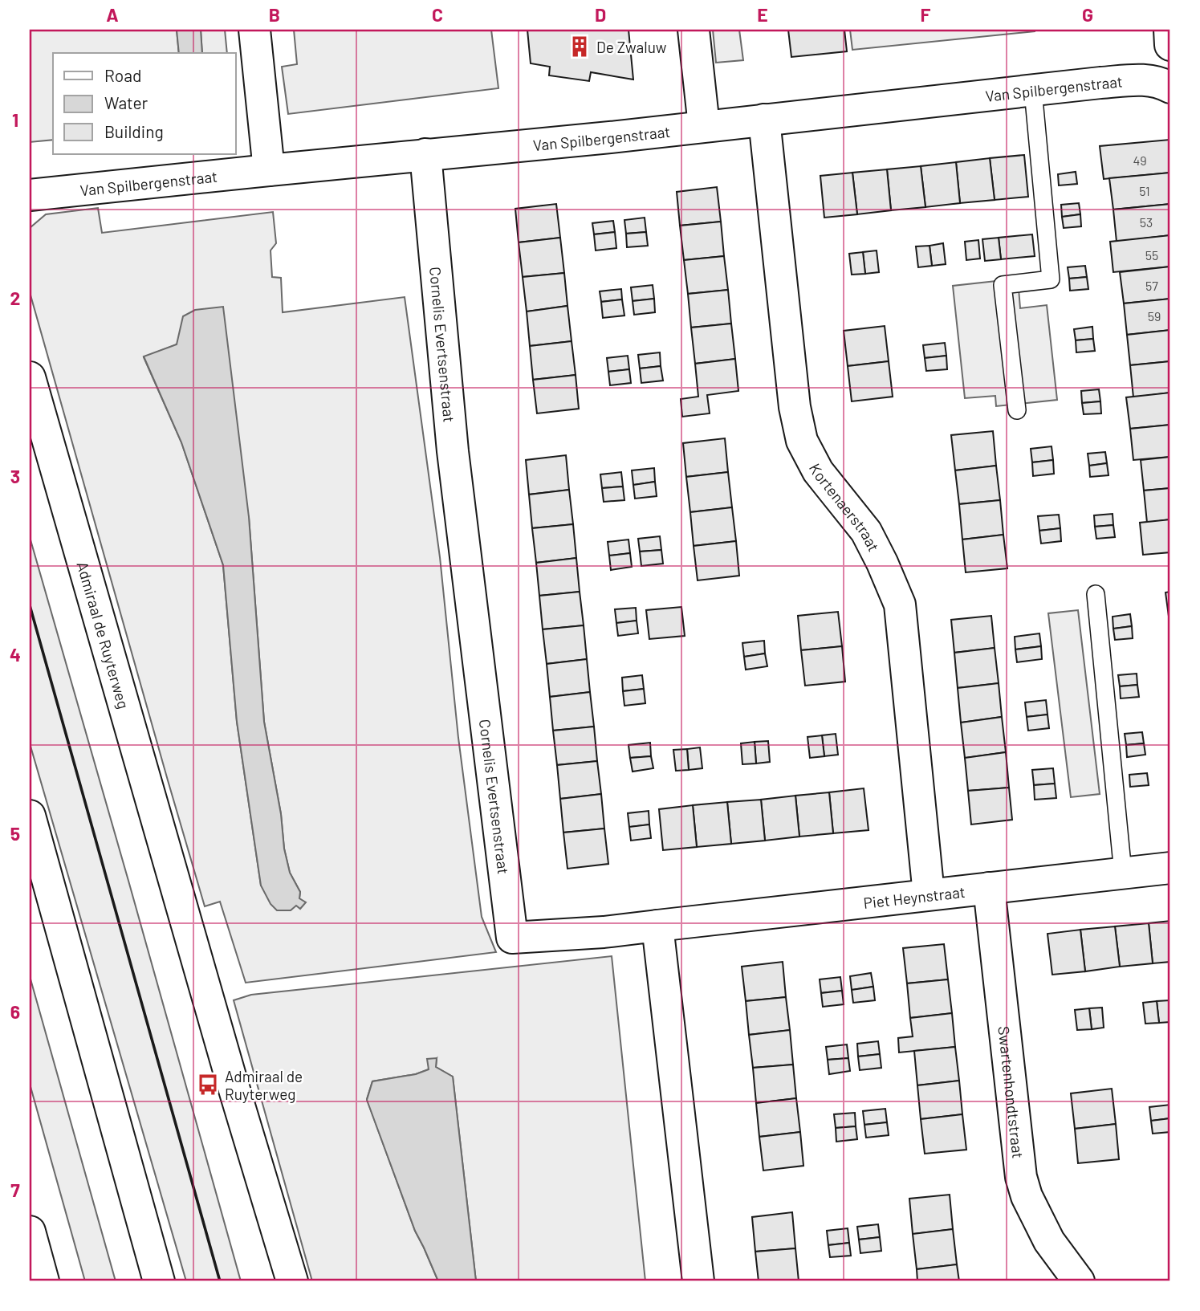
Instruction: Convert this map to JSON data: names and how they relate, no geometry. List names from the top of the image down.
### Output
{
  "streets": {
    "main road": [
      "Van Spilbergenstraat",
      "Cornelis Evertsenstraat",
      "Kortenaerstraat",
      "Admiraal de Ruyterweg",
      "Piet Heynstraat",
      "Swartenhondtstraat"
    ]
  },
  "crossings": [
    ["Van Spilbergenstraat", "Cornelis Evertsenstraat"],
    ["Van Spilbergenstraat", "Kortenaerstraat"],
    ["Cornelis Evertsenstraat", "Piet Heynstraat"],
    ["Kortenaerstraat", "Piet Heynstraat"],
    ["Piet Heynstraat", "Swartenhondtstraat"]
  ],
  "places": {
    "building": ["De Zwaluw"],
    "bus stop": ["Admiraal de Ruyterweg"]
  },
  "house_numbers": [
    "49",
    "51",
    "53",
    "55",
    "57",
    "59"
  ],
  "legend": ["Road", "Water", "Building"],
  "grid": {
    "columns": [
      "A",
      "B",
      "C",
      "D",
      "E",
      "F",
      "G"
    ],
    "rows": [
      "1",
      "2",
      "3",
      "4",
      "5",
      "6",
      "7"
    ]
  }
}
